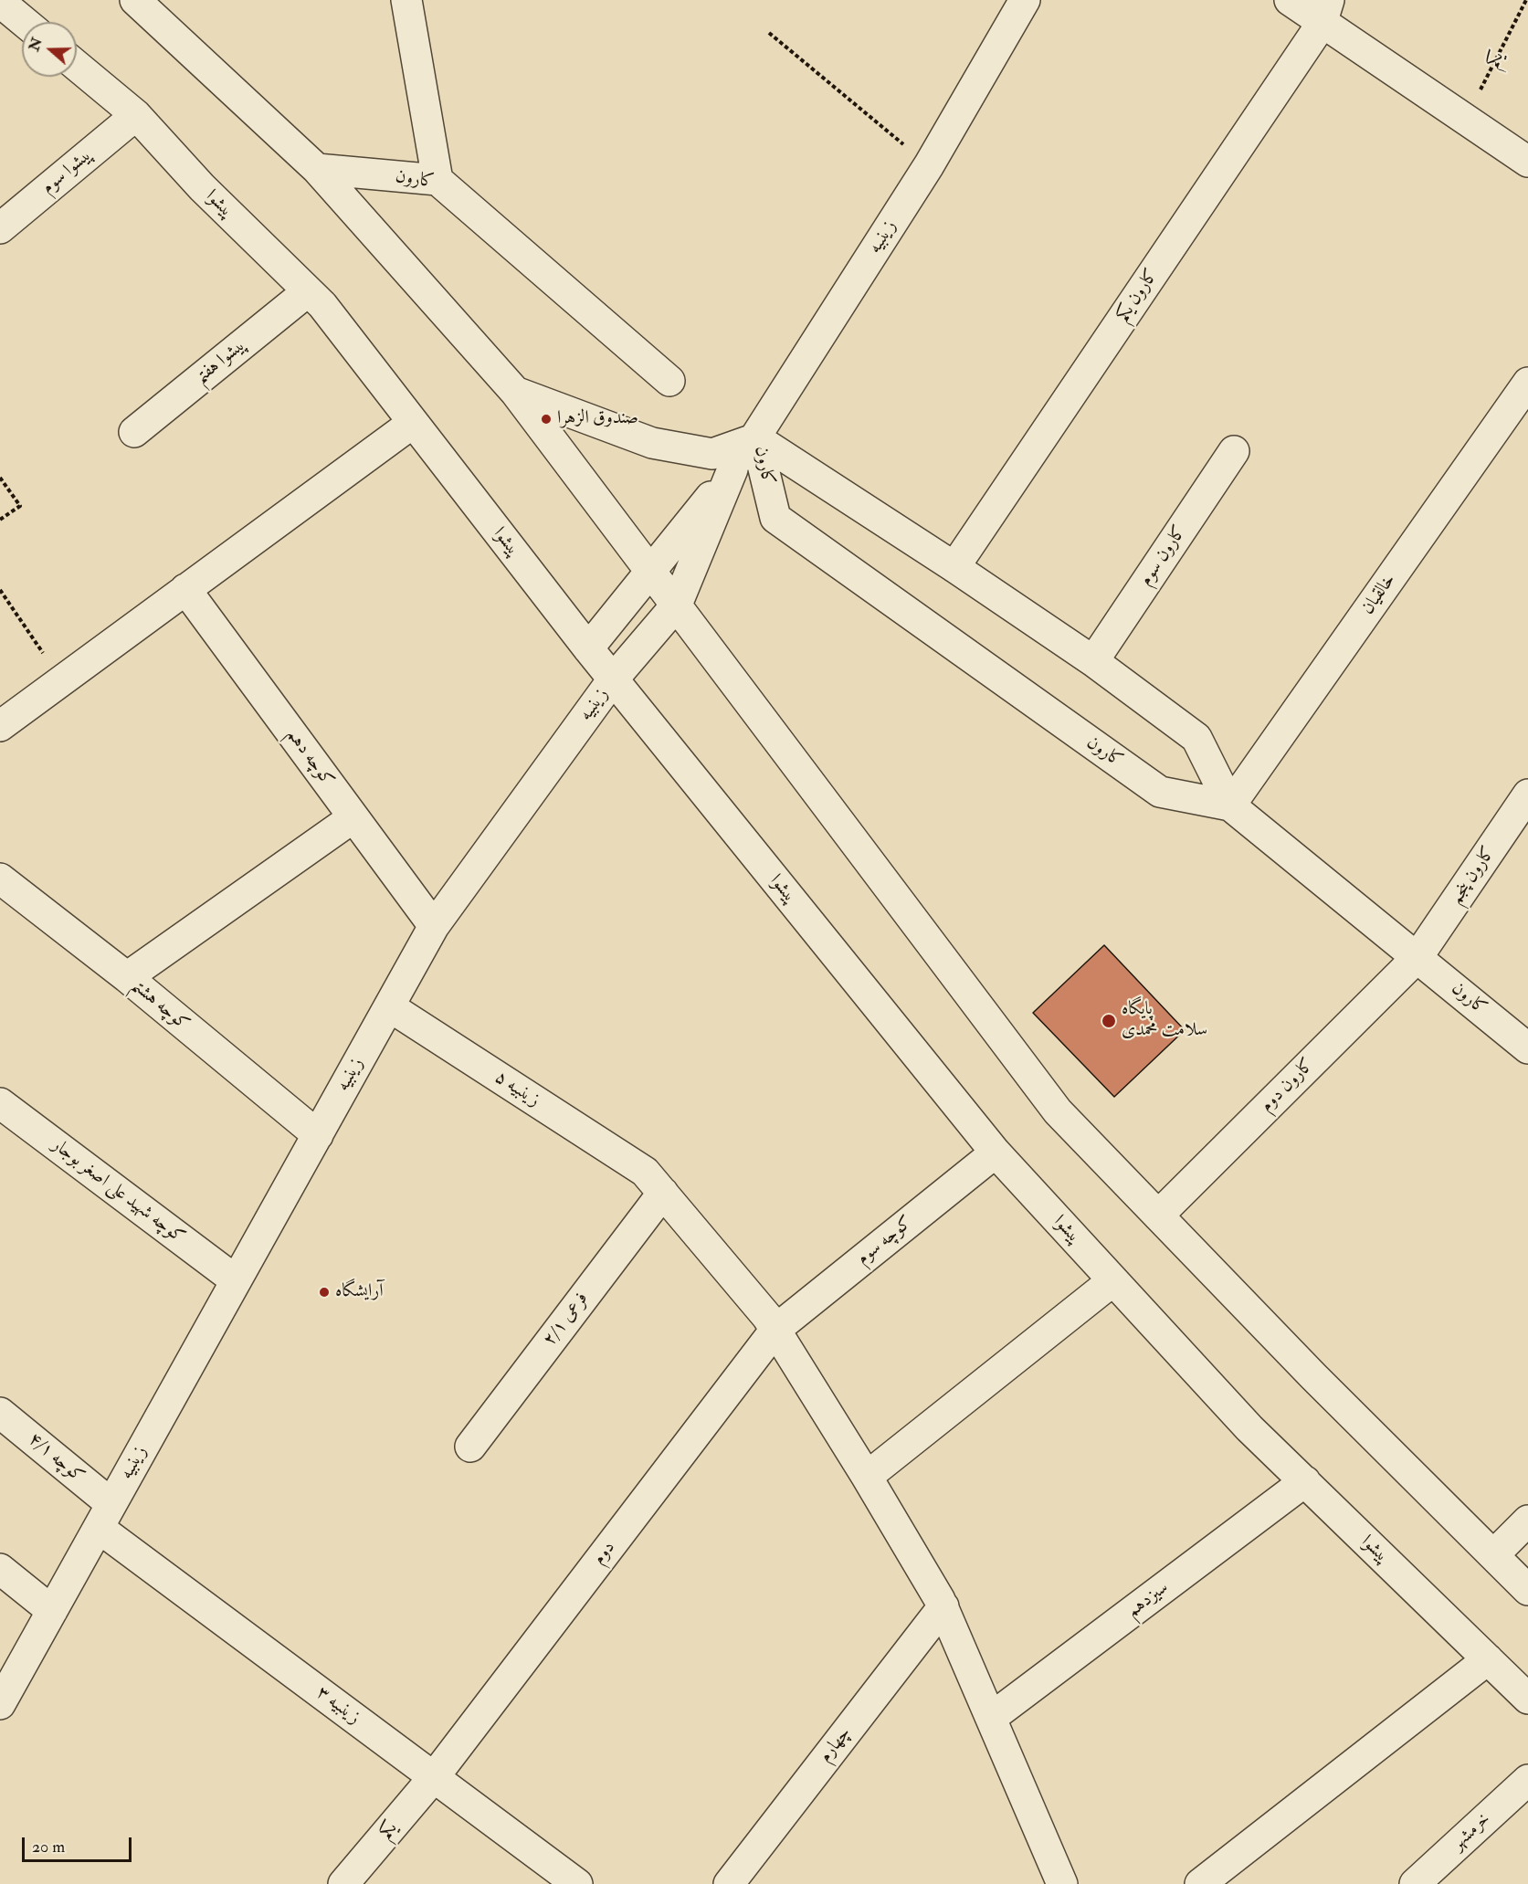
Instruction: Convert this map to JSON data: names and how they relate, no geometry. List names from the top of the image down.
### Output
{
  "streets": {
    "street": [
      "یکم",
      "پیشوا سوم",
      "کارون",
      "پیشوا",
      "زینبیه",
      "کارون یکم",
      "پیشوا هفتم",
      "کارون سوم",
      "خالقیان",
      "کوچه دهم",
      "کارون پنجم",
      "کوچه هشتم",
      "کارون دوم",
      "زینبیه ۵",
      "کوچه شهید علی اصغر بوجار",
      "کوچه سوم",
      "فرعی ۲/۱",
      "کوچه ۴/۱",
      "دوم",
      "سیزدهم",
      "زینبیه ۳",
      "چهارم",
      "خرمشهر"
    ]
  },
  "crossings": [
    ["یکم", "دوم"],
    ["یکم", "زینبیه ۳"],
    ["پیشوا سوم", "پیشوا"],
    ["کارون", "زینبیه"],
    ["کارون", "کارون یکم"],
    ["کارون", "کارون سوم"],
    ["کارون", "خالقیان"],
    ["کارون", "کارون پنجم"],
    ["کارون", "کارون دوم"],
    ["پیشوا", "زینبیه"],
    ["پیشوا", "پیشوا هفتم"],
    ["پیشوا", "کوچه سوم"],
    ["پیشوا", "سیزدهم"],
    ["زینبیه", "کوچه دهم"],
    ["زینبیه", "کوچه هشتم"],
    ["زینبیه", "زینبیه ۵"],
    ["زینبیه", "کوچه شهید علی اصغر بوجار"],
    ["زینبیه", "کوچه ۴/۱"],
    ["زینبیه", "زینبیه ۳"],
    ["کارون پنجم", "کارون دوم"],
    ["زینبیه ۵", "کوچه سوم"],
    ["زینبیه ۵", "فرعی ۲/۱"],
    ["زینبیه ۵", "دوم"],
    ["زینبیه ۵", "سیزدهم"],
    ["زینبیه ۵", "چهارم"],
    ["کوچه سوم", "دوم"],
    ["کوچه ۴/۱", "زینبیه ۳"],
    ["دوم", "زینبیه ۳"]
  ],
  "places": ["صندوق الزهرا", "پایگاه سلامت محمدی", "آرایشگاه"],
  "scale_bar": "20 m",
  "north": "left"
}
